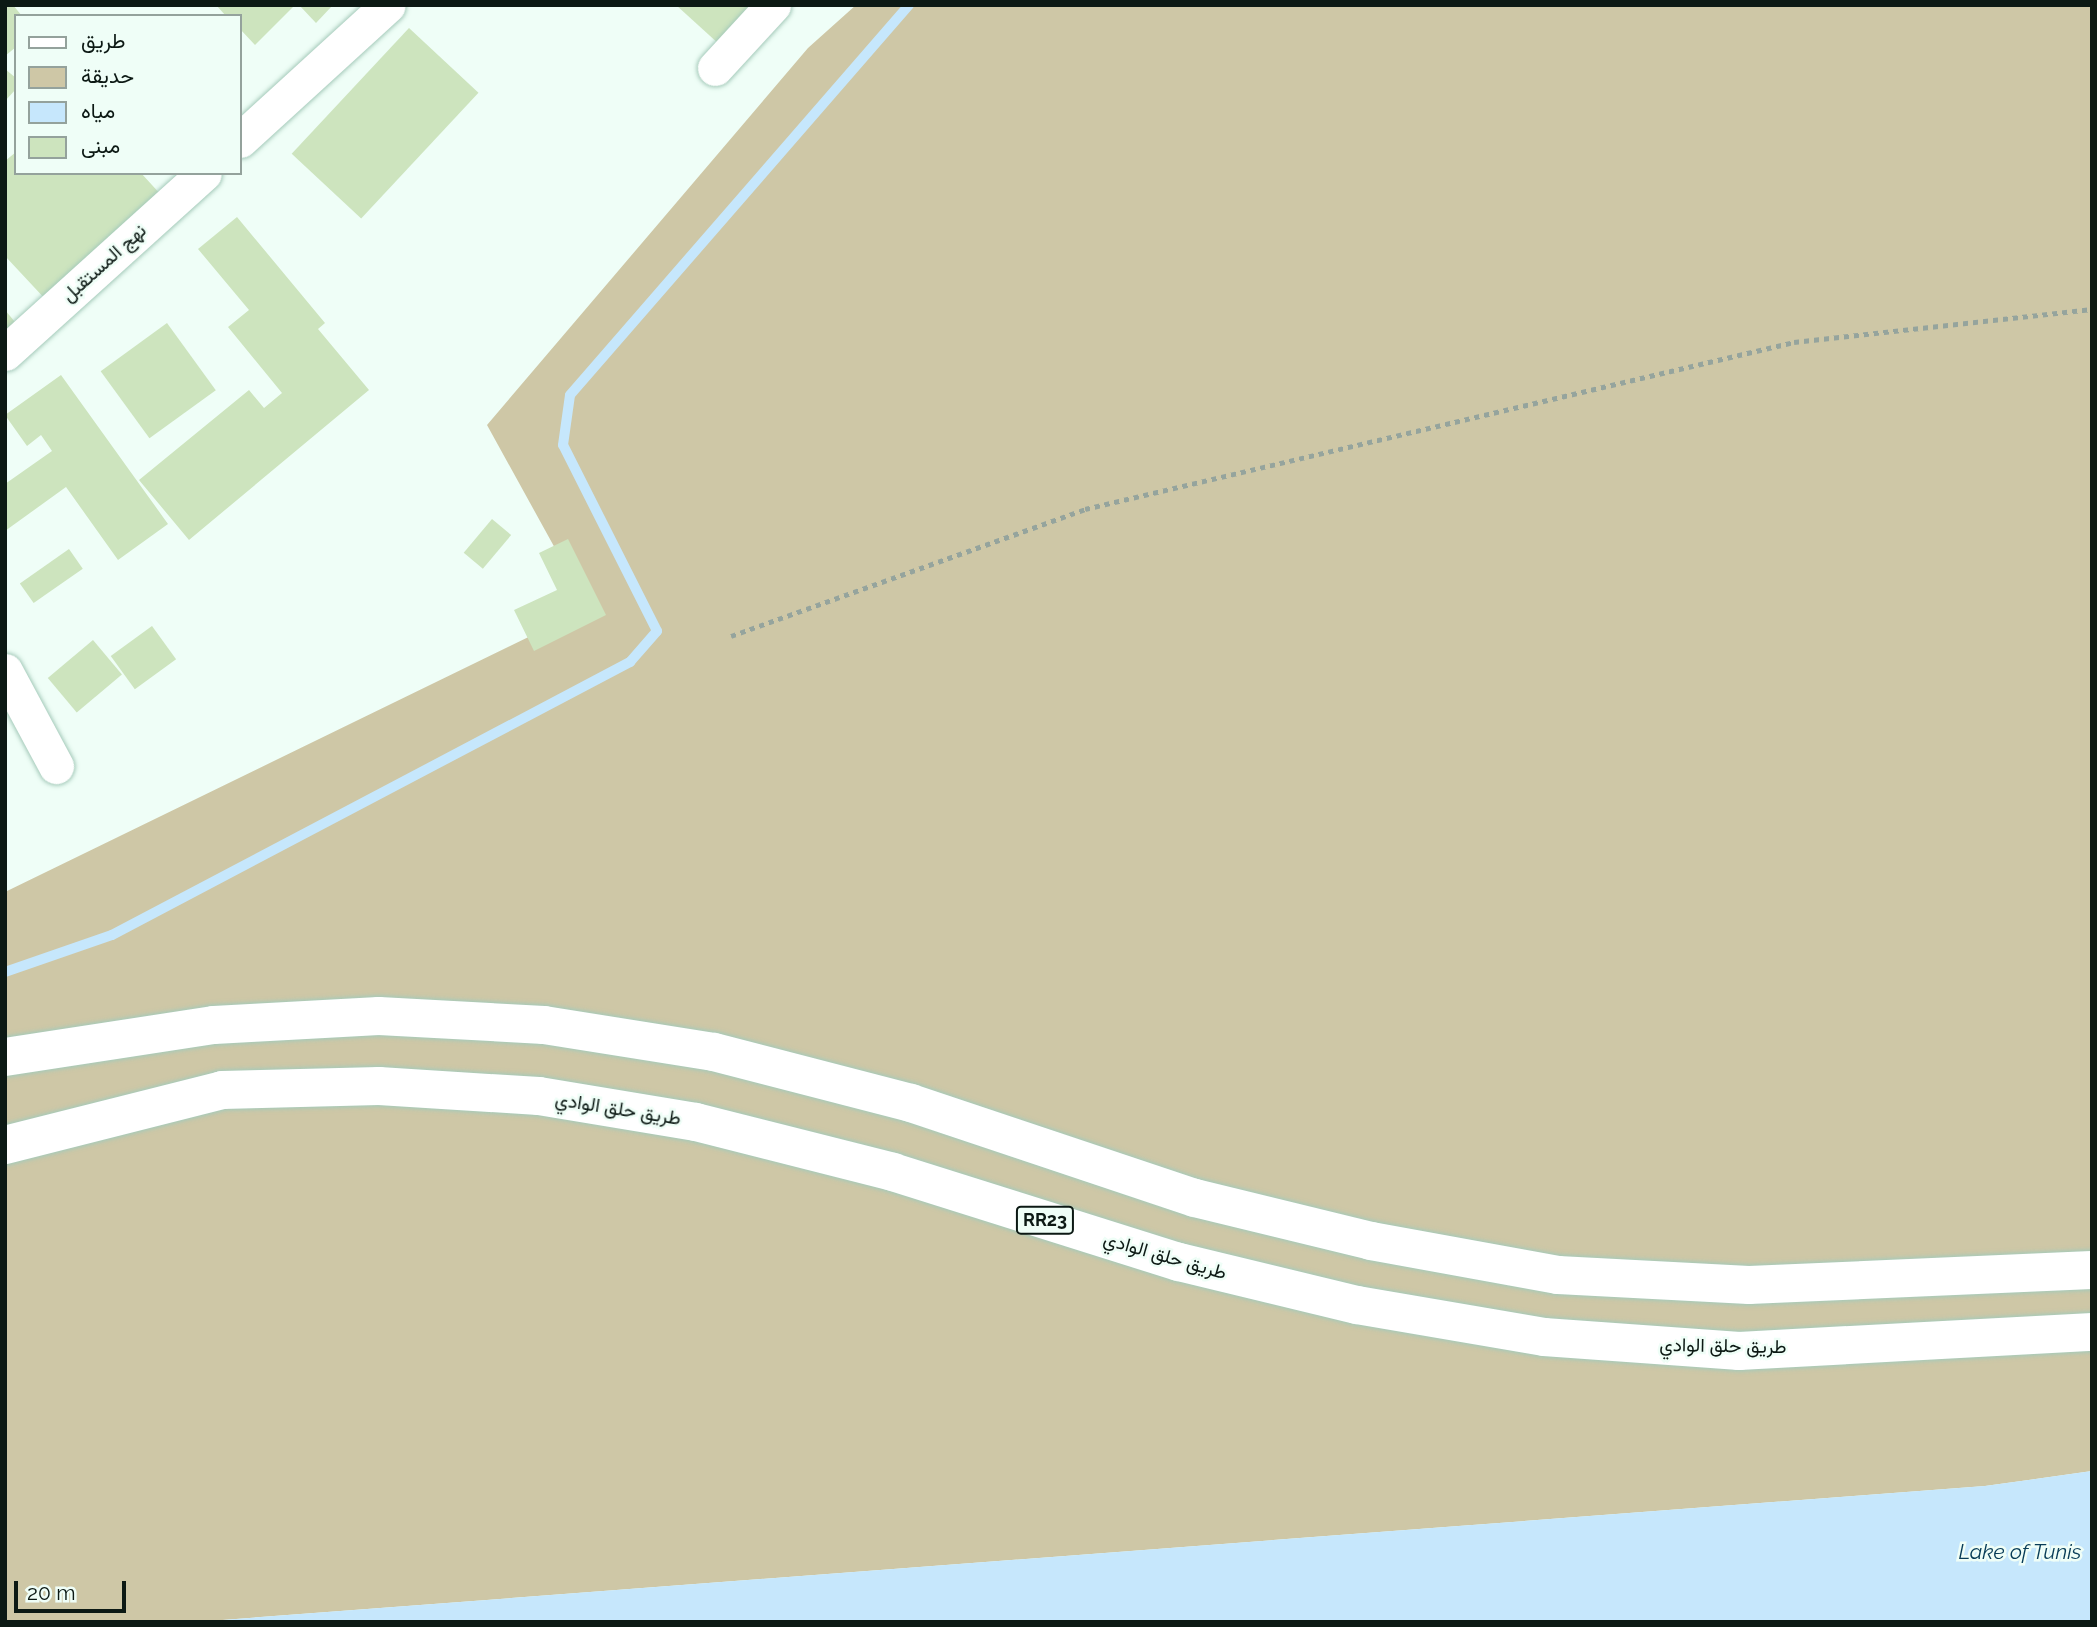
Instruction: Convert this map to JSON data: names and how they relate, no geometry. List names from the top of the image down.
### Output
{
  "streets": {
    "highway": ["طريق حلق الوادي", "RR23"],
    "street": ["نهج المستقبل"]
  },
  "water": ["Lake of Tunis"],
  "legend": [
    "طريق",
    "حديقة",
    "مياه",
    "مبنى"
  ],
  "scale_bar": "20 m"
}
